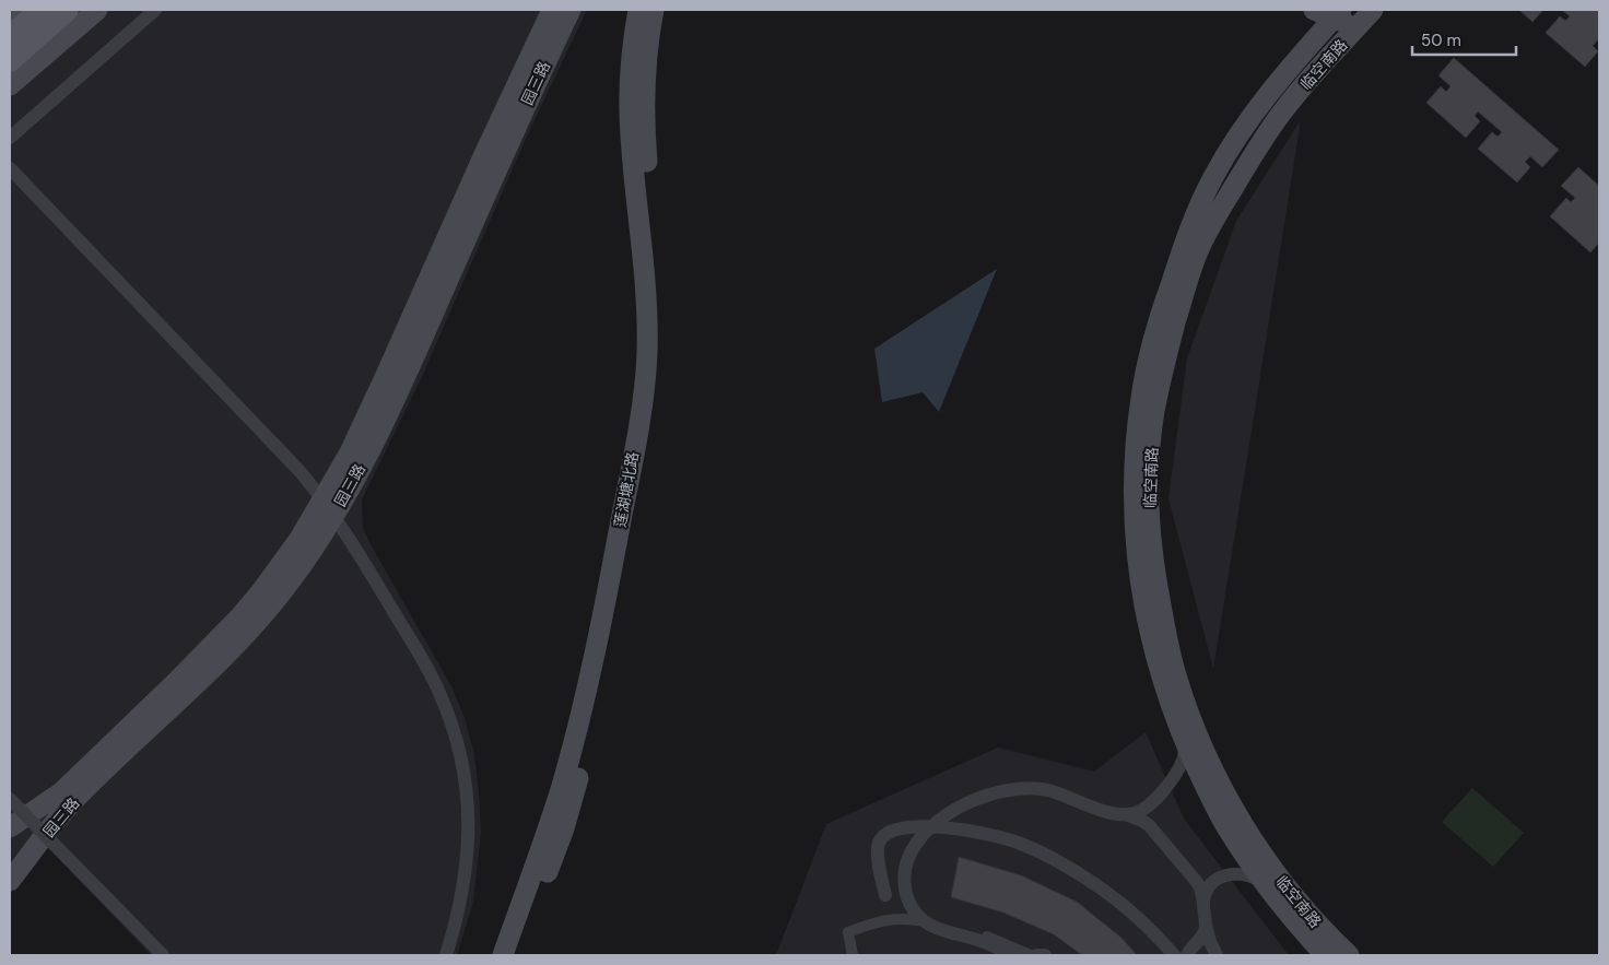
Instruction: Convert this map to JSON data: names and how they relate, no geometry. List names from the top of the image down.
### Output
{
  "streets": {
    "main road": ["临空南路", "园三路", "莲湖塘北路"]
  },
  "scale_bar": "50 m"
}
